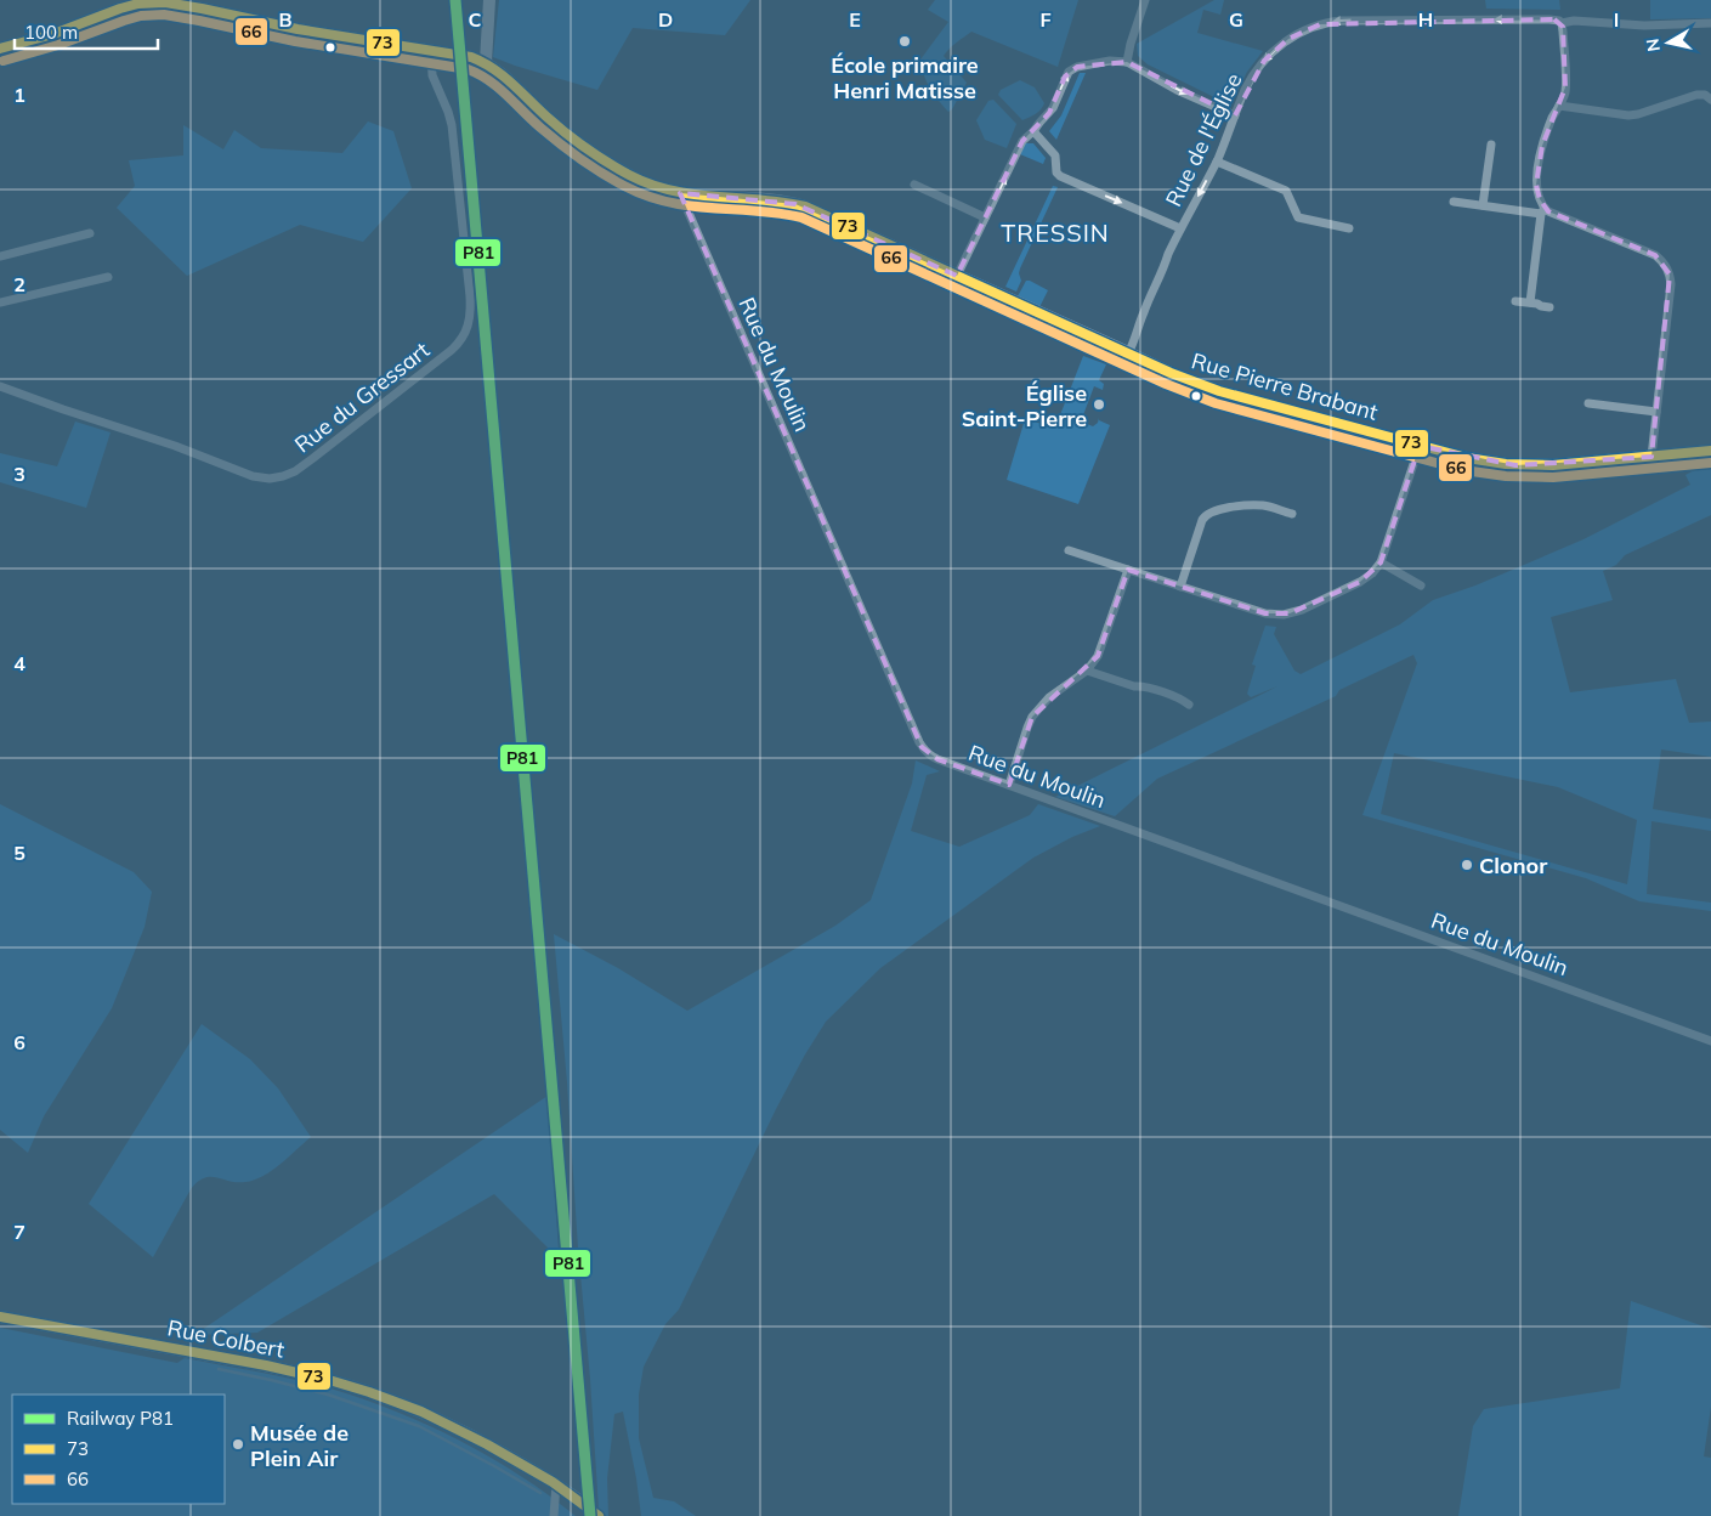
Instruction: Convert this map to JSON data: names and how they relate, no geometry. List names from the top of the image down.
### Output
{
  "streets": {
    "street": [
      "Rue de l'Église",
      "Rue du Moulin",
      "Rue Pierre Brabant",
      "Rue du Gressart",
      "Rue Colbert"
    ]
  },
  "crossings": [
    ["Rue de l'Église", "Rue Pierre Brabant"],
    ["Rue du Moulin", "Rue Pierre Brabant"]
  ],
  "one_way": ["Rue de l'Église"],
  "districts": ["TRESSIN"],
  "places": [
    "École primaire Henri Matisse",
    "Église Saint-Pierre",
    "Clonor",
    "Musée de Plein Air"
  ],
  "lines": ["rail line P81", "transit line 73", "transit line 66"],
  "legend": ["Railway P81", "73", "66"],
  "scale_bar": "100 m",
  "north": "left",
  "grid": {
    "columns": [
      "B",
      "C",
      "D",
      "E",
      "F",
      "G",
      "H",
      "I"
    ],
    "rows": [
      "1",
      "2",
      "3",
      "4",
      "5",
      "6",
      "7"
    ]
  }
}
